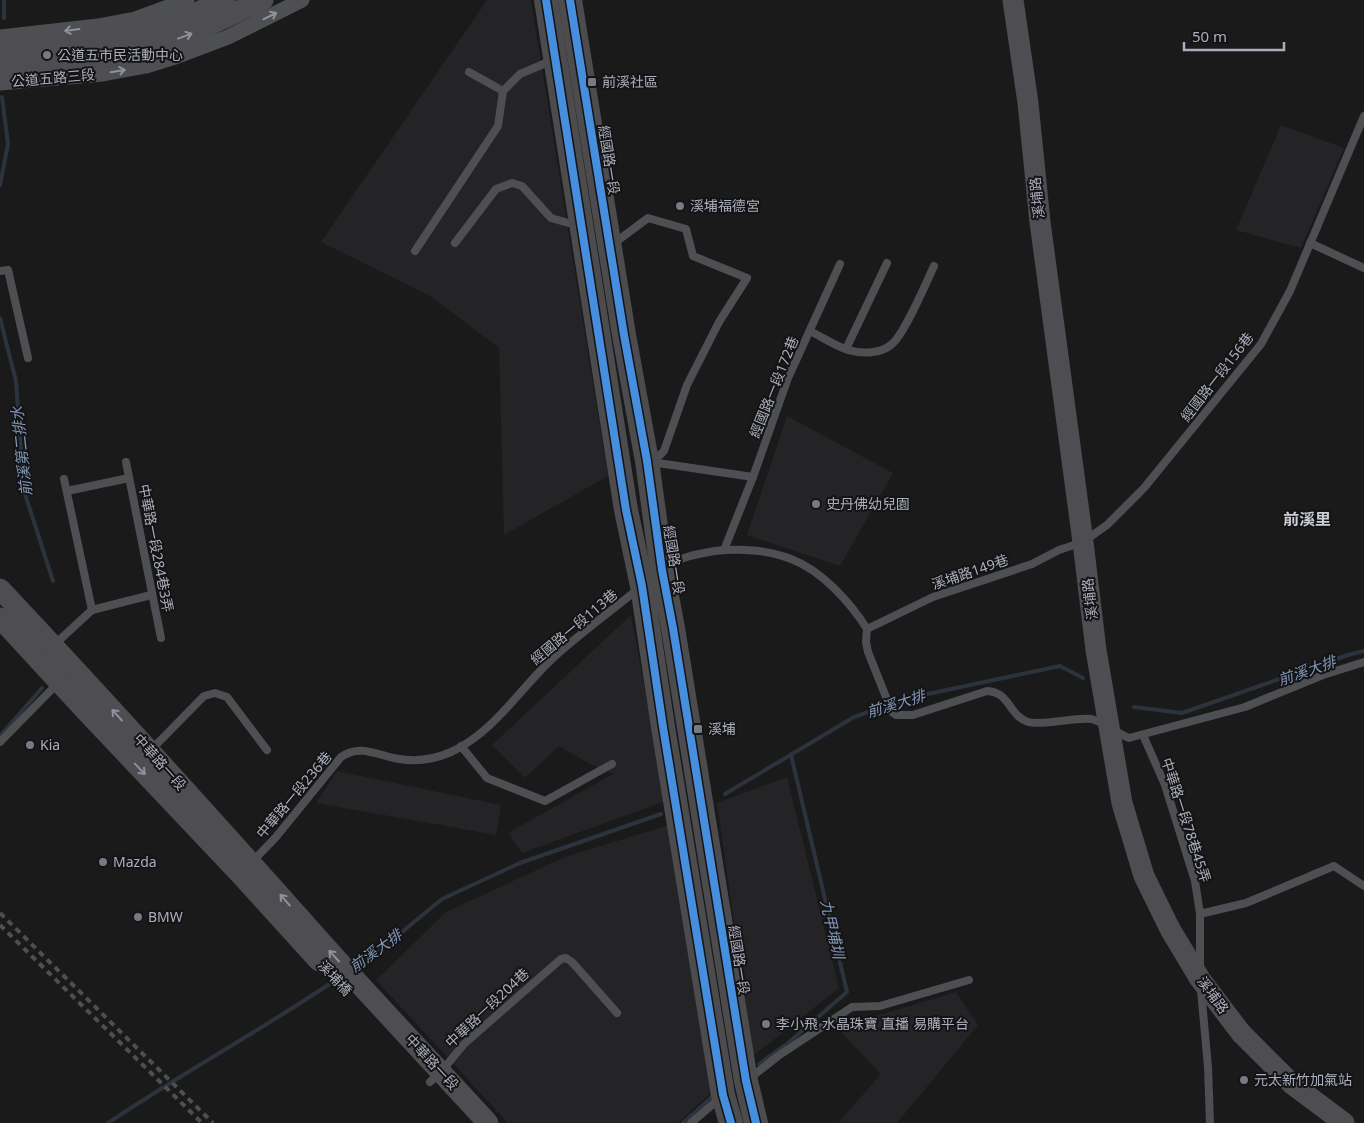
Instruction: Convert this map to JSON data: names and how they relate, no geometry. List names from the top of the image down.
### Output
{
  "streets": {
    "main road": ["經國路一段"],
    "street": [
      "公道五路三段",
      "溪埔路",
      "中華路一段",
      "溪埔橋"
    ],
    "lane": [
      "經國路一段156巷",
      "經國路一段172巷",
      "中華路一段284巷3弄",
      "溪埔路149巷",
      "經國路一段113巷",
      "中華路一段236巷",
      "中華路一段78巷45弄",
      "中華路一段204巷"
    ]
  },
  "crossings": [
    ["經國路一段", "經國路一段113巷"],
    ["溪埔路", "經國路一段156巷"],
    ["溪埔路", "溪埔路149巷"],
    ["溪埔路", "中華路一段78巷45弄"],
    ["經國路一段156巷", "溪埔路149巷"],
    ["經國路一段113巷", "中華路一段236巷"],
    ["中華路一段", "中華路一段236巷"],
    ["中華路一段", "溪埔橋"],
    ["中華路一段", "中華路一段204巷"]
  ],
  "districts": ["前溪里"],
  "water": ["前溪第二排水", "前溪大排", "九甲埔圳"],
  "places": {
    "other": [
      "公道五市民活動中心",
      "溪埔福德宮",
      "史丹佛幼兒園",
      "Kia",
      "Mazda",
      "BMW",
      "李小飛 水晶珠寶 直播 易購平台",
      "元太新竹加氣站"
    ],
    "transit": ["前溪社區", "溪埔"]
  },
  "scale_bar": "50 m"
}
